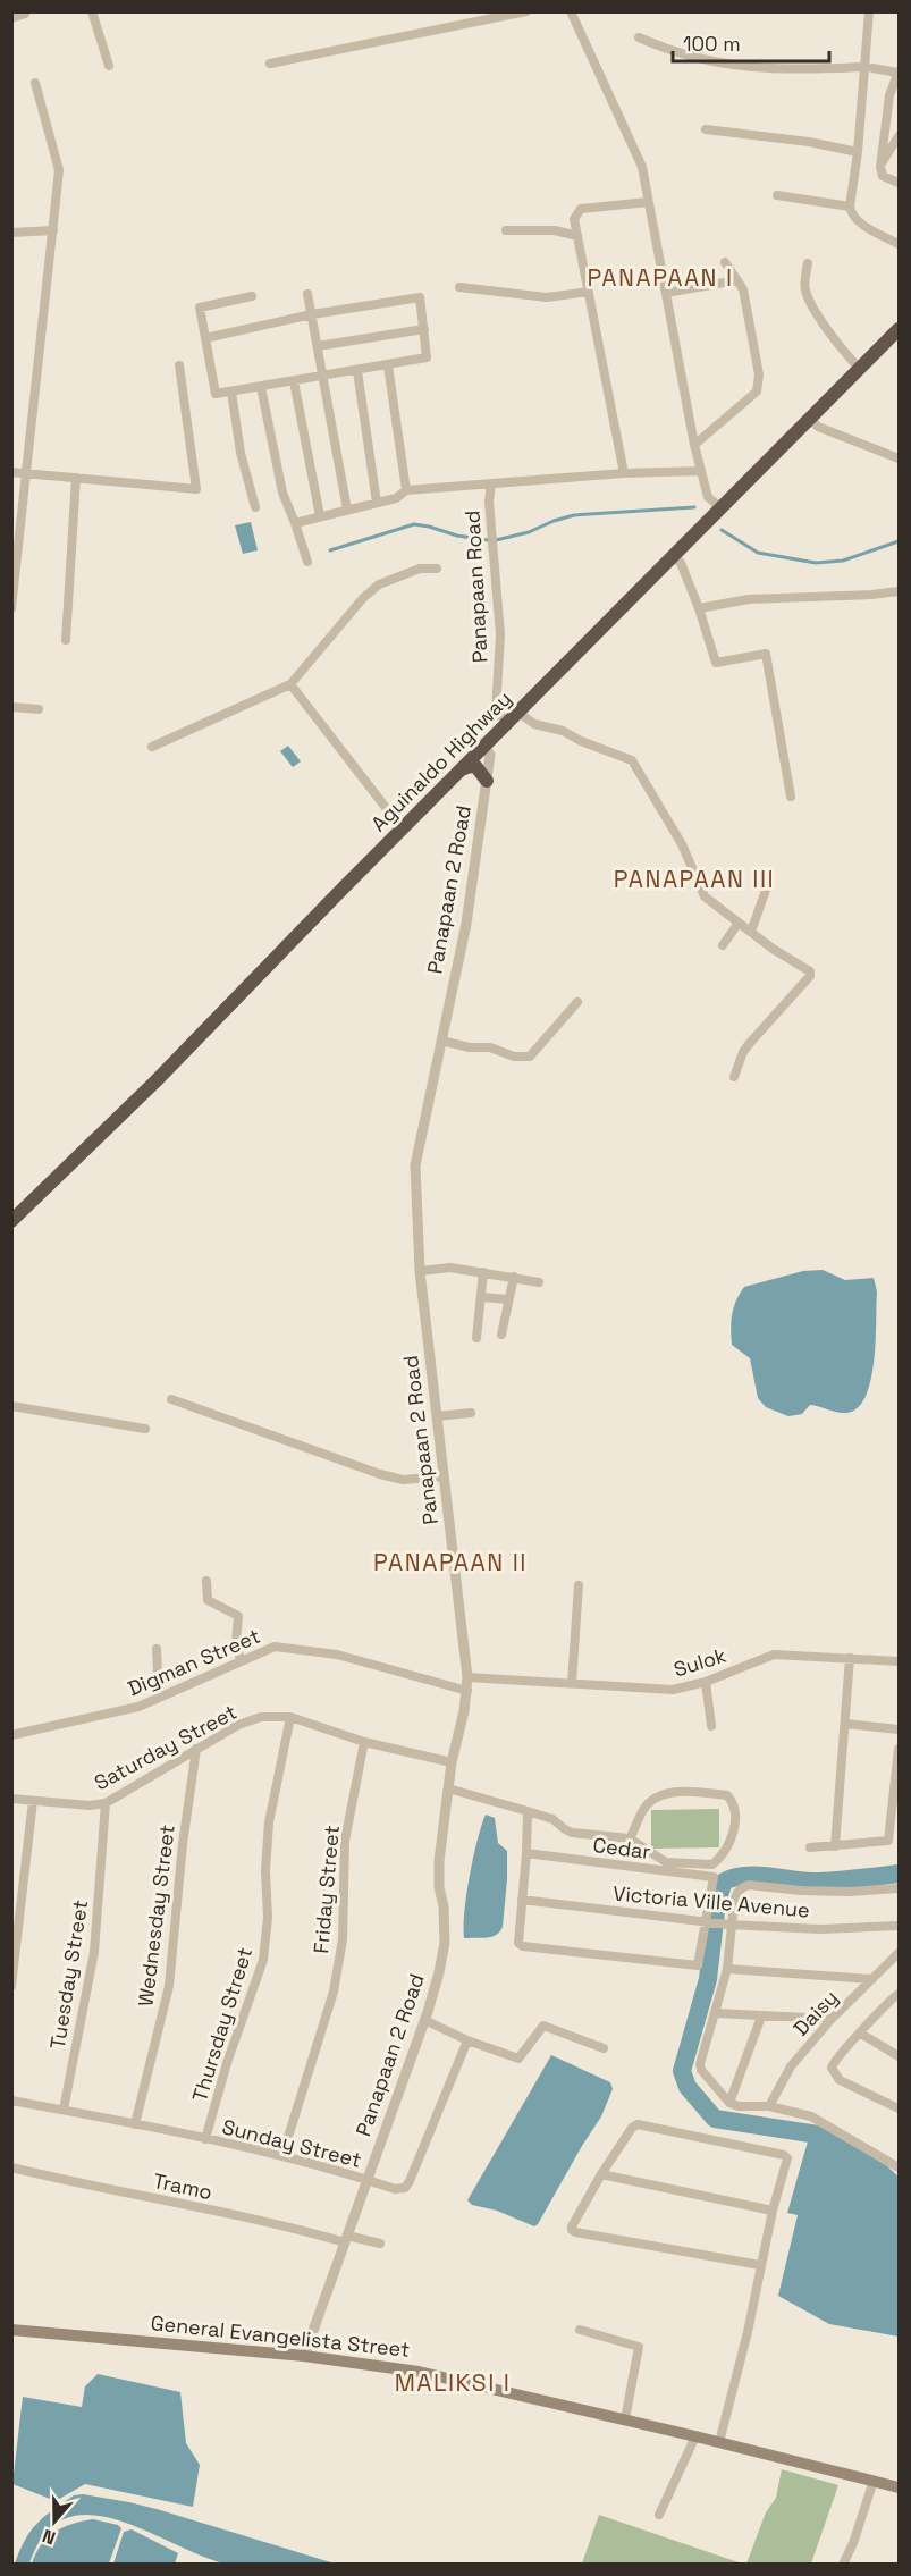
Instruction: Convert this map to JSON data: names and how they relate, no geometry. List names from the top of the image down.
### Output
{
  "streets": {
    "highway": ["Aguinaldo Highway"],
    "main road": ["General Evangelista Street"],
    "street": [
      "Panapaan Road",
      "Panapaan 2 Road",
      "Digman Street",
      "Sulok",
      "Saturday Street",
      "Cedar",
      "Friday Street",
      "Victoria Ville Avenue",
      "Wednesday Street",
      "Tuesday Street",
      "Daisy",
      "Thursday Street",
      "Sunday Street",
      "Tramo"
    ]
  },
  "crossings": [
    ["Panapaan Road", "Aguinaldo Highway"],
    ["Aguinaldo Highway", "Panapaan 2 Road"],
    ["Panapaan 2 Road", "Digman Street"],
    ["Panapaan 2 Road", "Sulok"],
    ["Panapaan 2 Road", "Saturday Street"],
    ["Panapaan 2 Road", "Sunday Street"],
    ["Panapaan 2 Road", "Tramo"],
    ["Panapaan 2 Road", "General Evangelista Street"],
    ["Saturday Street", "Friday Street"],
    ["Saturday Street", "Wednesday Street"],
    ["Saturday Street", "Tuesday Street"],
    ["Saturday Street", "Thursday Street"],
    ["Cedar", "Victoria Ville Avenue"],
    ["Friday Street", "Sunday Street"],
    ["Wednesday Street", "Sunday Street"],
    ["Tuesday Street", "Sunday Street"],
    ["Thursday Street", "Sunday Street"]
  ],
  "districts": [
    "PANAPAAN I",
    "PANAPAAN III",
    "PANAPAAN II",
    "MALIKSI I"
  ],
  "scale_bar": "100 m",
  "north": "bottom"
}
